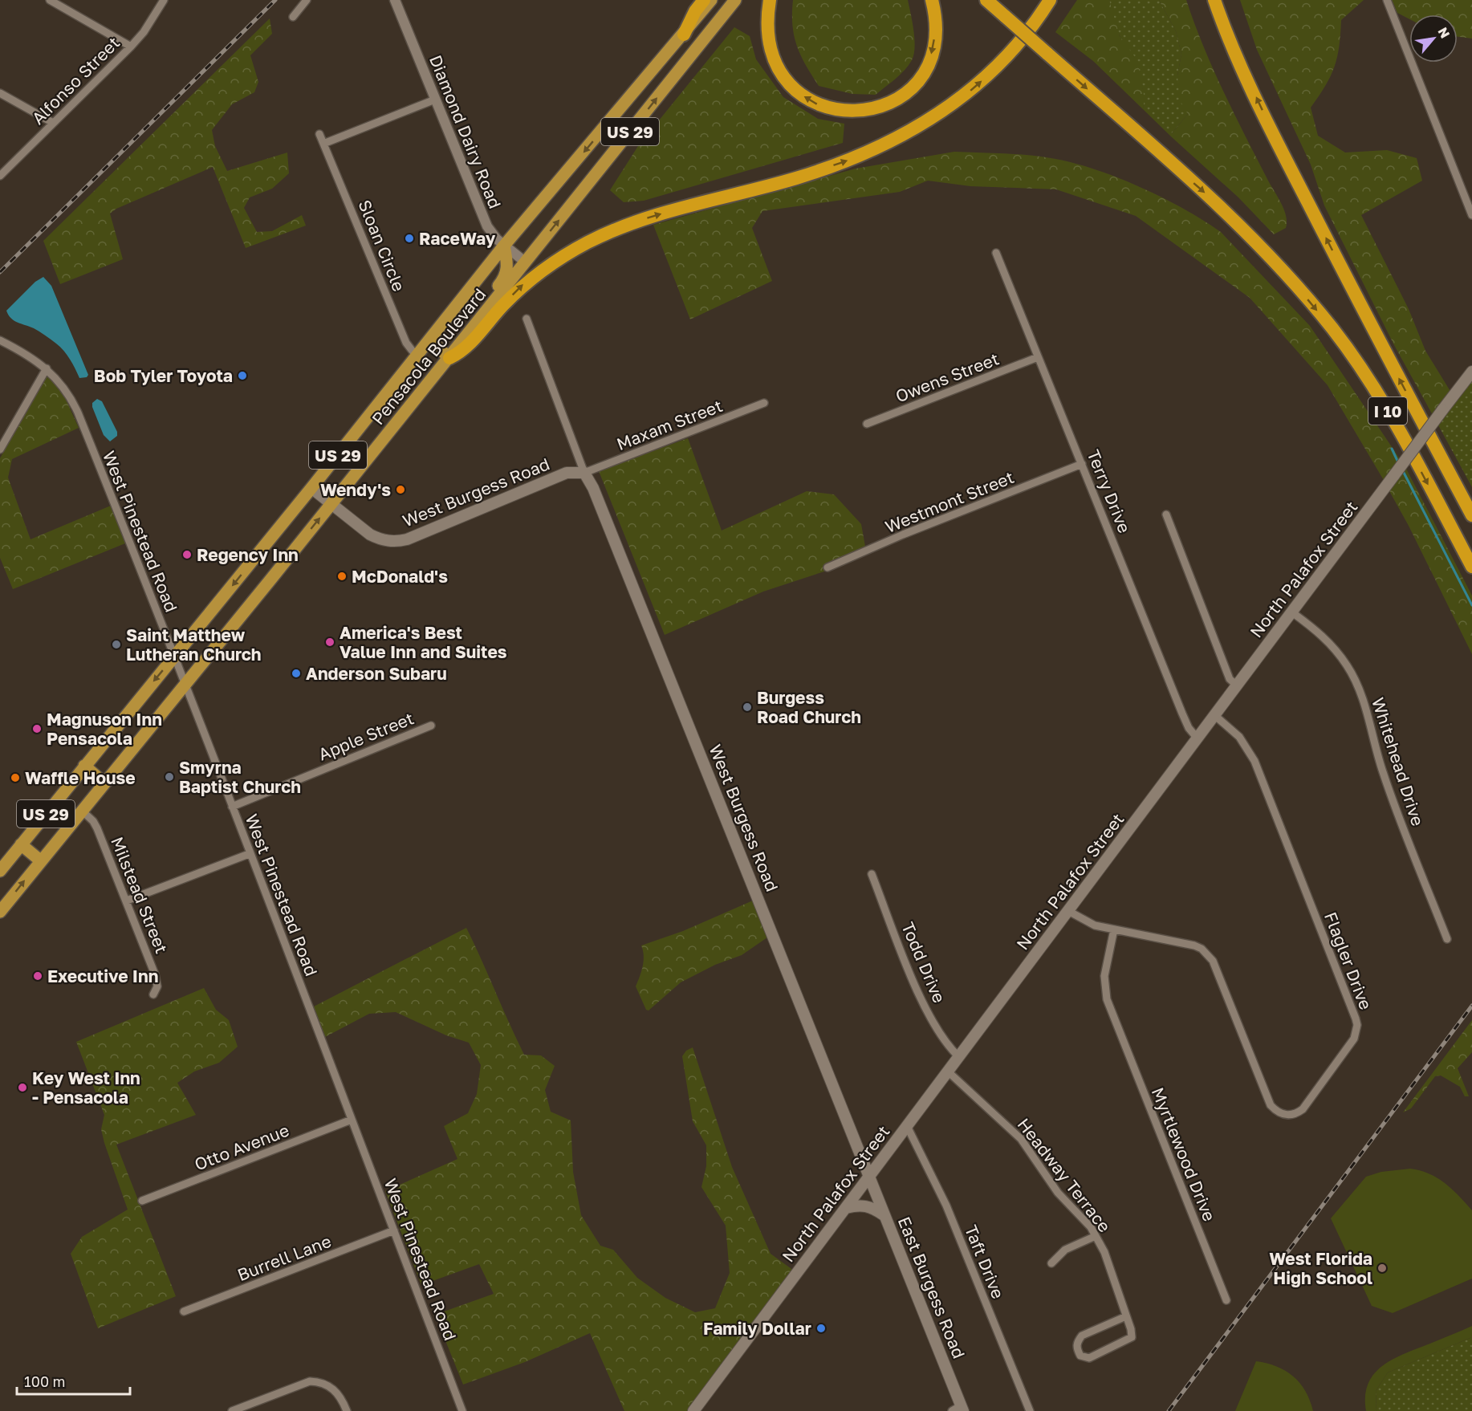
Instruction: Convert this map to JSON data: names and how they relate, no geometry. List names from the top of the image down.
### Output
{
  "streets": {
    "highway": ["I 10"],
    "main road": [
      "US 29",
      "Pensacola Boulevard",
      "West Burgess Road",
      "North Palafox Street",
      "East Burgess Road"
    ],
    "street": [
      "Alfonso Street",
      "Diamond Dairy Road",
      "Sloan Circle",
      "Owens Street",
      "Maxam Street",
      "Terry Drive",
      "Westmont Street",
      "West Pinestead Road",
      "Apple Street",
      "Whitehead Drive",
      "Milstead Street",
      "Flagler Drive",
      "Todd Drive",
      "Otto Avenue",
      "Myrtlewood Drive",
      "Headway Terrace",
      "Burrell Lane",
      "Taft Drive"
    ]
  },
  "crossings": [
    ["Diamond Dairy Road", "Pensacola Boulevard"],
    ["Sloan Circle", "Pensacola Boulevard"],
    ["Pensacola Boulevard", "West Burgess Road"],
    ["Pensacola Boulevard", "West Pinestead Road"],
    ["Pensacola Boulevard", "Milstead Street"],
    ["Owens Street", "Terry Drive"],
    ["Maxam Street", "West Burgess Road"],
    ["Terry Drive", "Westmont Street"],
    ["Terry Drive", "North Palafox Street"],
    ["West Burgess Road", "North Palafox Street"],
    ["West Burgess Road", "East Burgess Road"],
    ["West Pinestead Road", "Apple Street"],
    ["West Pinestead Road", "Otto Avenue"],
    ["West Pinestead Road", "Burrell Lane"],
    ["North Palafox Street", "Whitehead Drive"],
    ["North Palafox Street", "Flagler Drive"],
    ["North Palafox Street", "Todd Drive"],
    ["North Palafox Street", "Headway Terrace"],
    ["North Palafox Street", "Taft Drive"],
    ["North Palafox Street", "East Burgess Road"],
    ["Flagler Drive", "Myrtlewood Drive"]
  ],
  "places": [
    "RaceWay",
    "Bob Tyler Toyota",
    "Wendy's",
    "Regency Inn",
    "McDonald's",
    "America's Best Value Inn and Suites",
    "Saint Matthew Lutheran Church",
    "Anderson Subaru",
    "Burgess Road Church",
    "Magnuson Inn Pensacola",
    "Smyrna Baptist Church",
    "Waffle House",
    "Executive Inn",
    "Key West Inn - Pensacola",
    "West Florida High School",
    "Family Dollar"
  ],
  "scale_bar": "100 m",
  "north": "top right"
}
